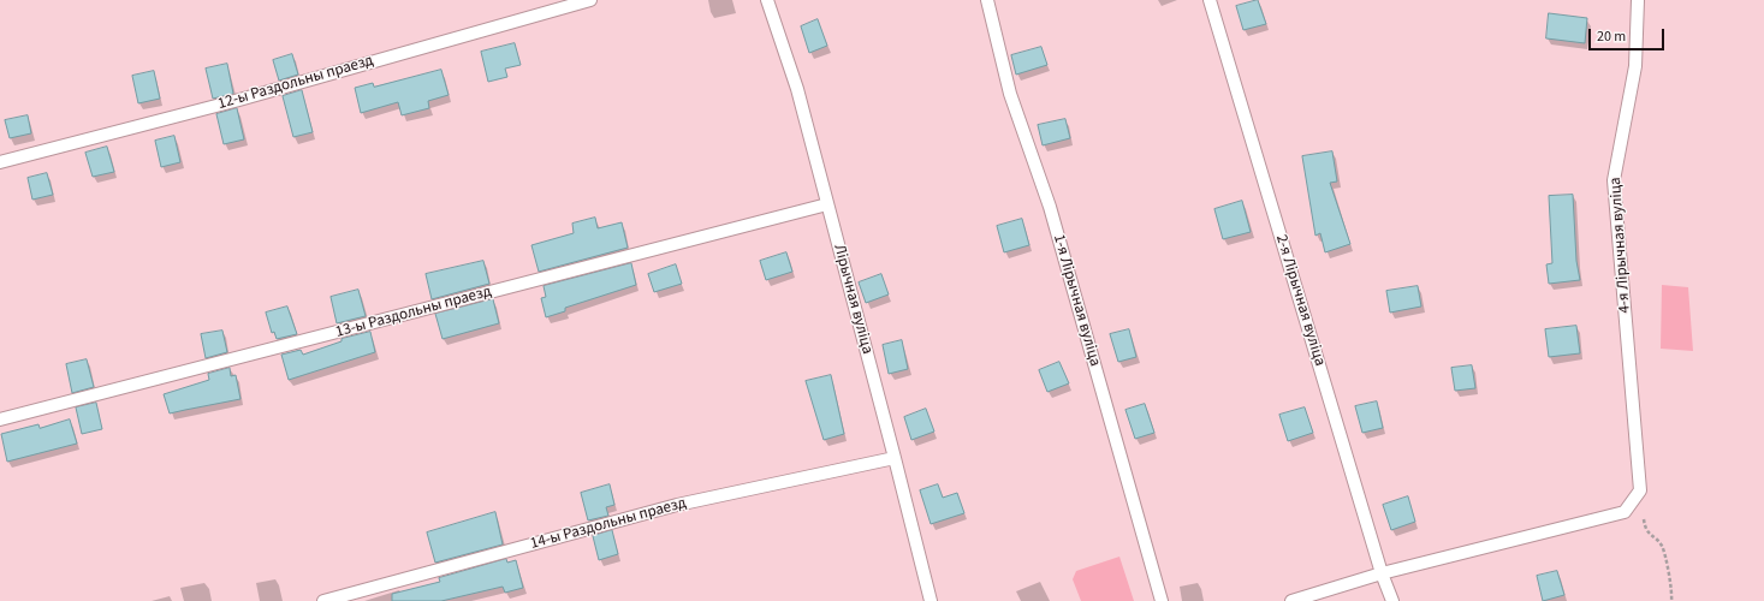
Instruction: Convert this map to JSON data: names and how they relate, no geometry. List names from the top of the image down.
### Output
{
  "streets": {
    "lane": [
      "12-ы Раздольны праезд",
      "4-я Лірычная вуліца",
      "Лірычная вуліца",
      "1-я Лірычная вуліца",
      "2-я Лірычная вуліца",
      "13-ы Раздольны праезд",
      "14-ы Раздольны праезд"
    ]
  },
  "crossings": [
    ["Лірычная вуліца", "13-ы Раздольны праезд"],
    ["Лірычная вуліца", "14-ы Раздольны праезд"]
  ],
  "scale_bar": "20 m"
}
